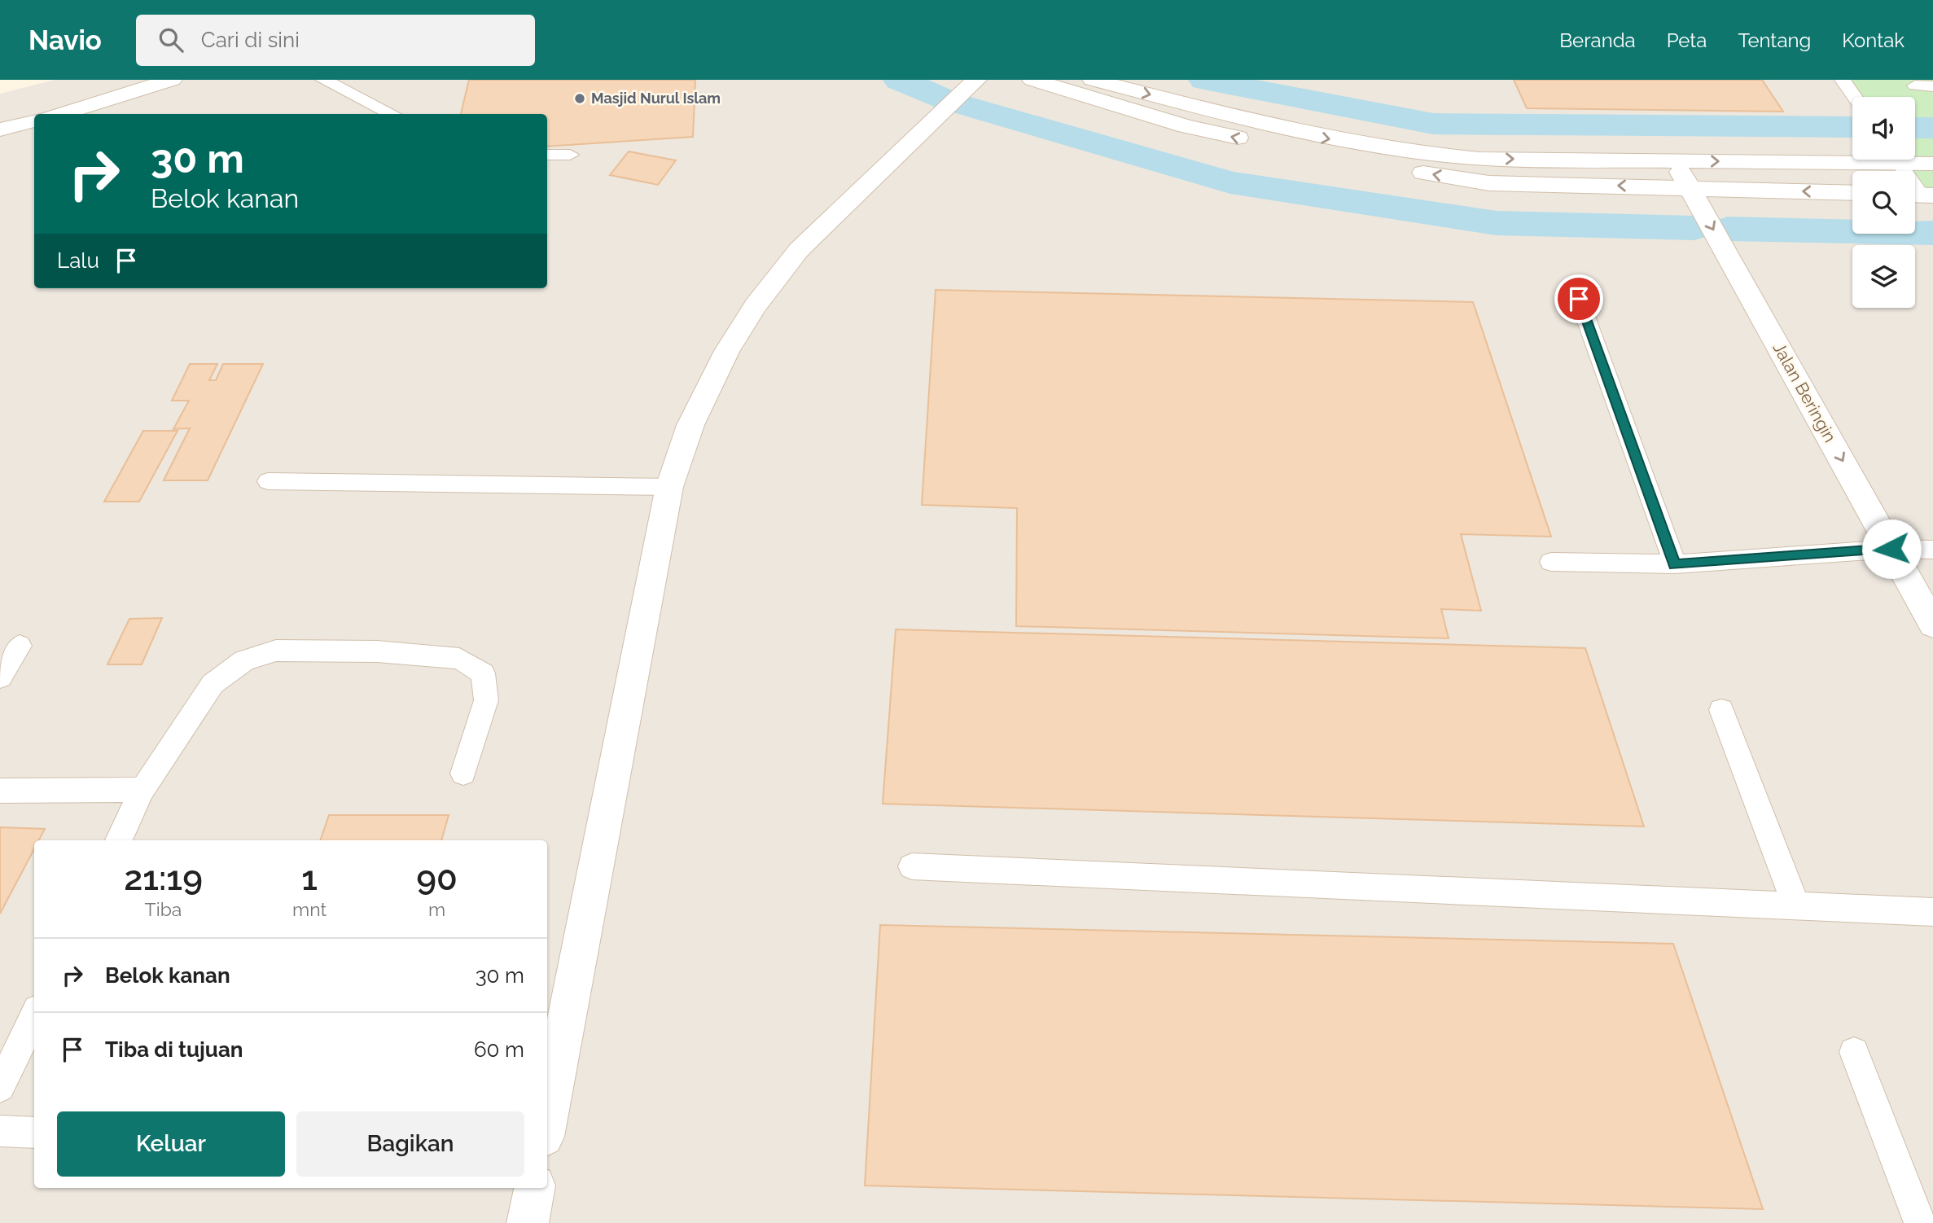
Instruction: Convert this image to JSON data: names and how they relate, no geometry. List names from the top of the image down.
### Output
{
  "streets": {
    "street": ["Jalan Beringin"]
  },
  "one_way": ["Jalan Beringin"],
  "places": ["Masjid Nurul Islam"],
  "page": {
    "header": "Navio",
    "search": "Cari di sini",
    "nav": [
      "Beranda",
      "Peta",
      "Tentang",
      "Kontak"
    ],
    "turn": ["30 m", "Belok kanan"],
    "then": "Lalu",
    "eta": [
      "21:19",
      "Tiba",
      "1",
      "mnt",
      "90",
      "m"
    ],
    "list": [
      {
        "name": "Belok kanan",
        "value": "30 m"
      },
      {
        "name": "Tiba di tujuan",
        "value": "60 m"
      }
    ],
    "buttons": ["Keluar", "Bagikan"]
  }
}
